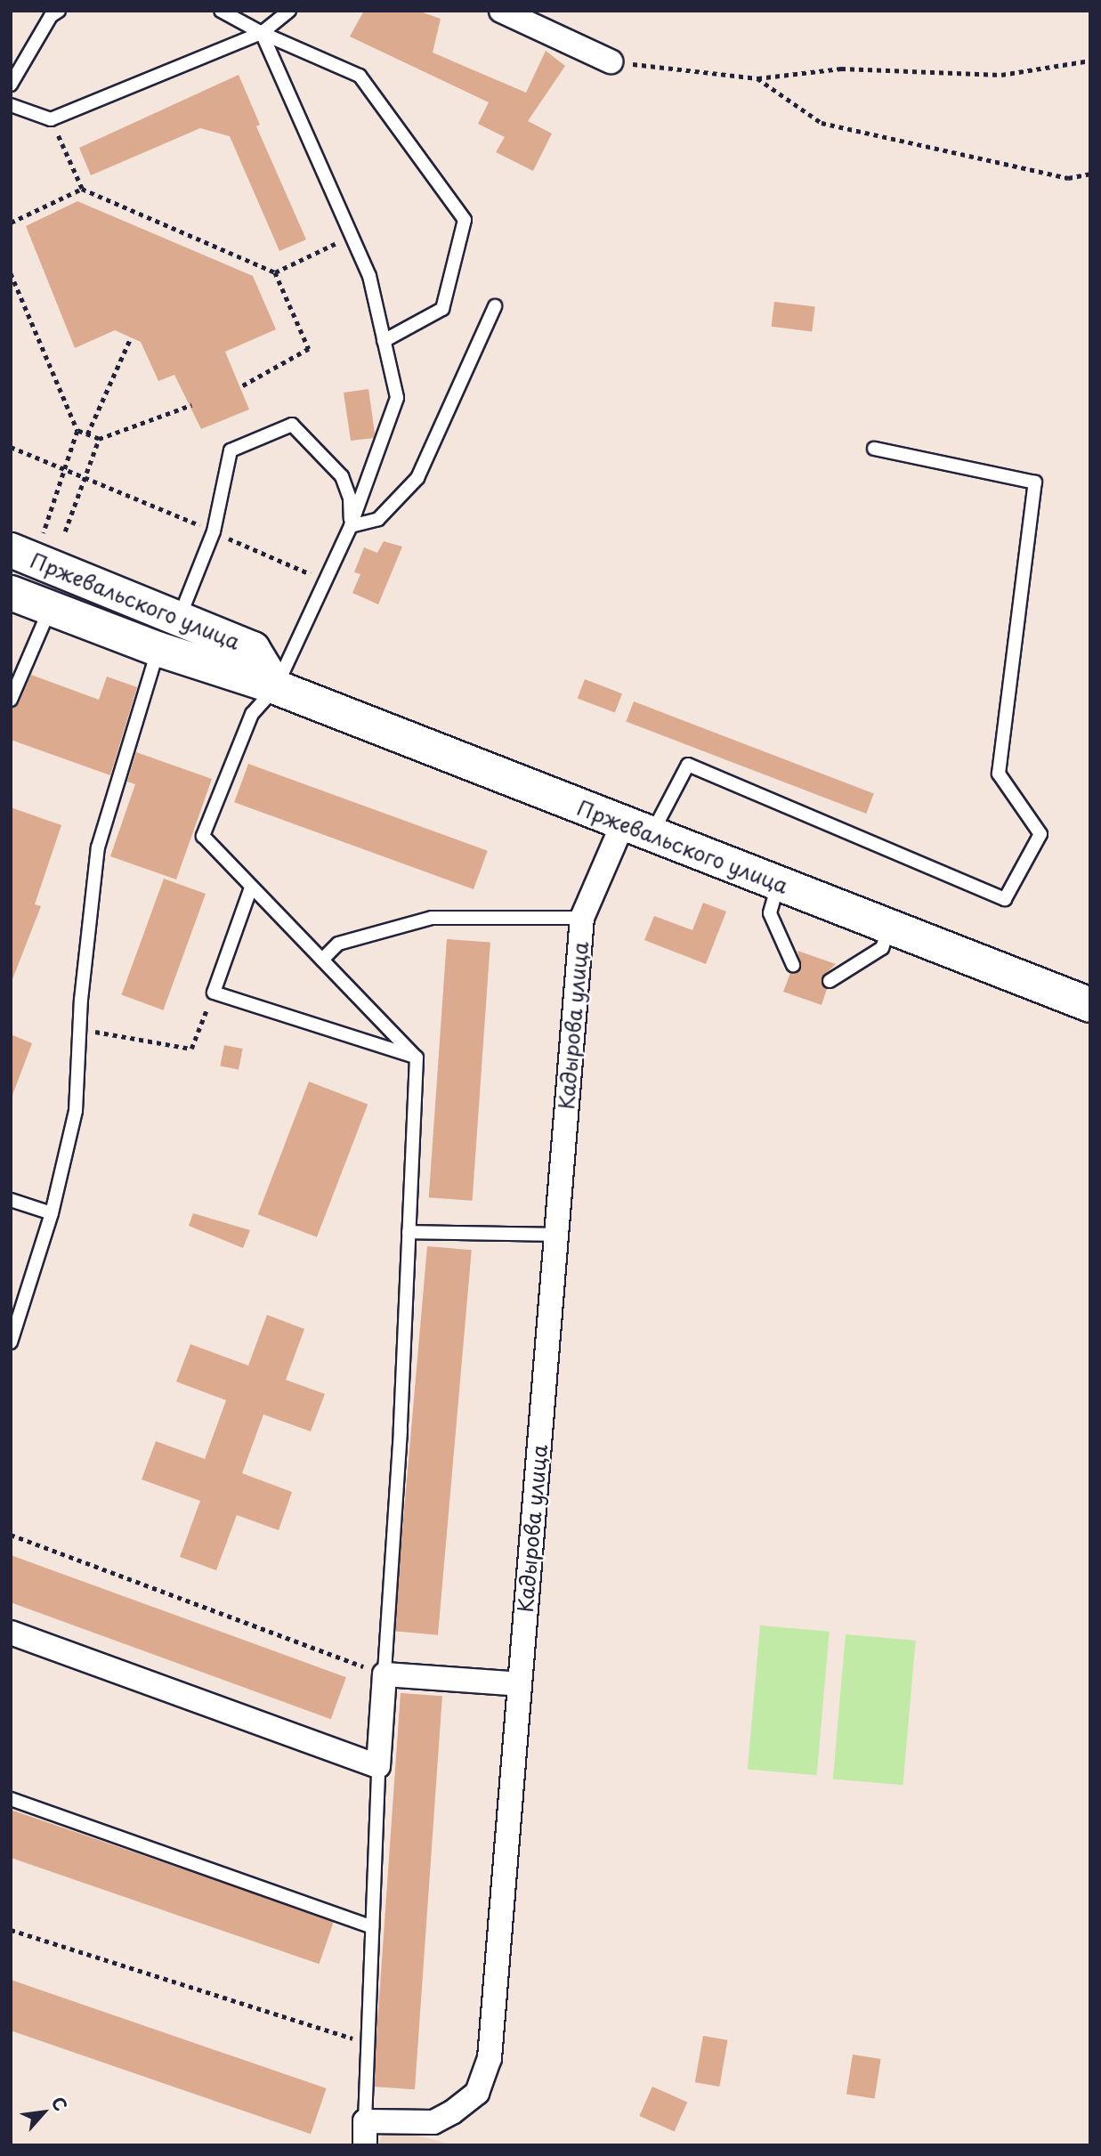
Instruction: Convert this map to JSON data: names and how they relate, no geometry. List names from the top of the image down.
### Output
{
  "streets": {
    "main road": ["Пржевальского улица"],
    "street": ["Кадырова улица"]
  },
  "crossings": [
    ["Пржевальского улица", "Кадырова улица"]
  ],
  "north": "top right"
}
